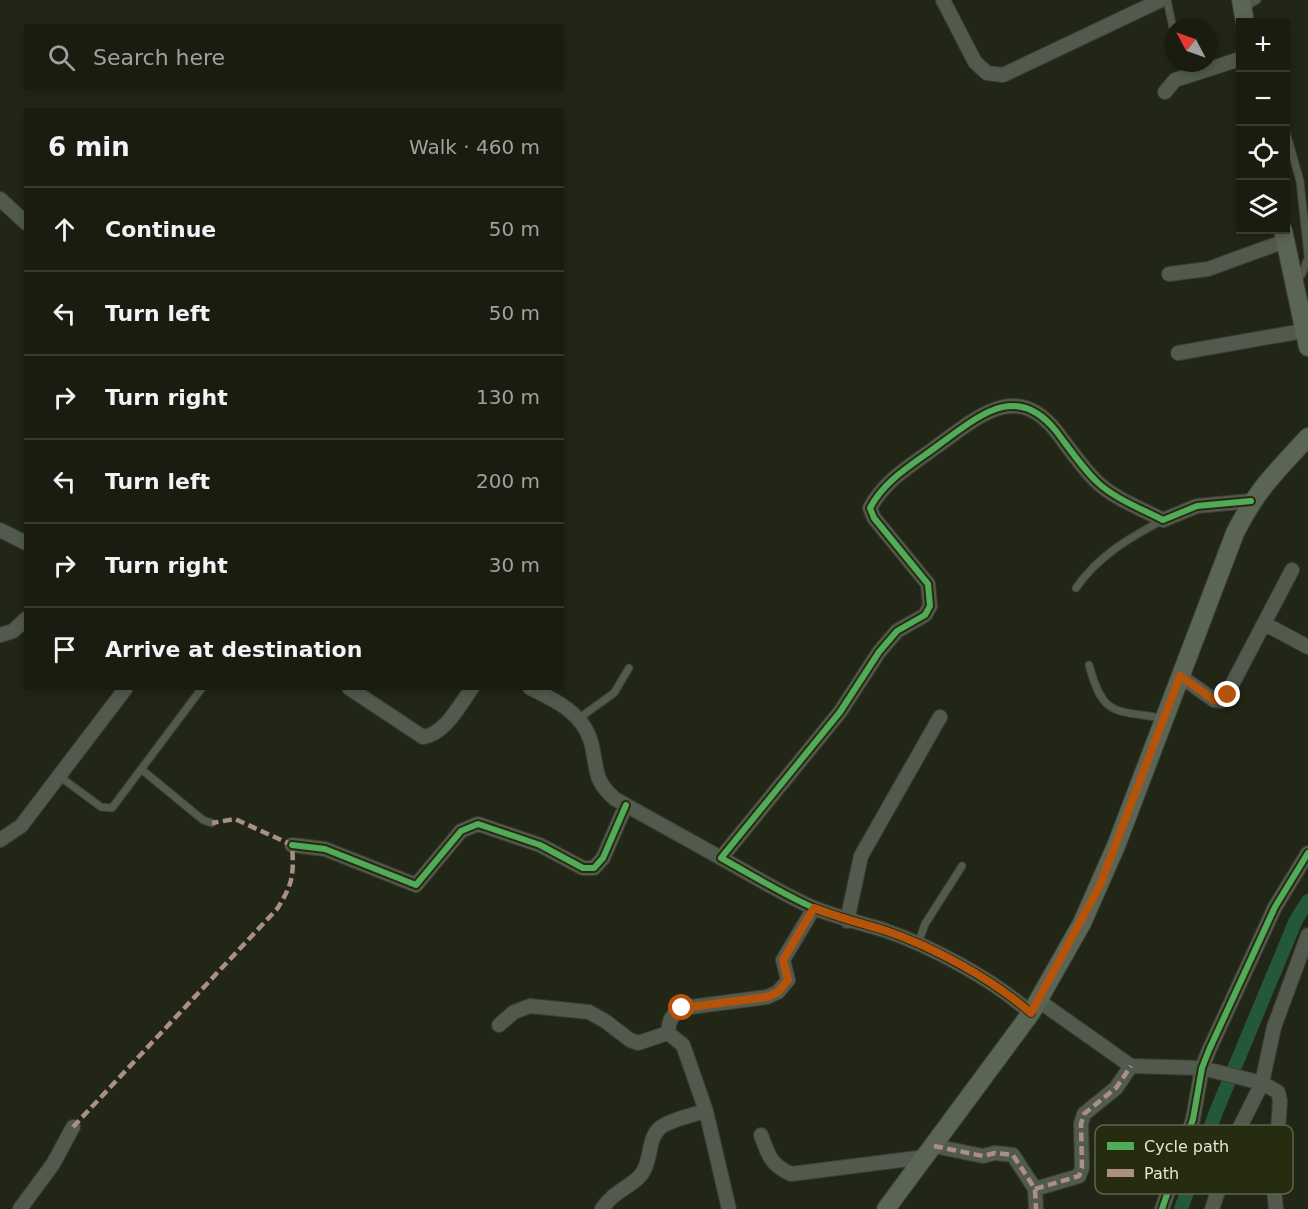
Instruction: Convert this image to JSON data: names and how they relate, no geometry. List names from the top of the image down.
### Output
{
  "legend": ["Cycle path", "Path"],
  "north": "top left",
  "page": {
    "map_buttons": ["+", "−"],
    "search": "Search here",
    "heading": ["6 min", "Walk · 460 m"],
    "list": [
      ["Continue", "50 m"],
      ["Turn left", "50 m"],
      ["Turn right", "130 m"],
      ["Turn left", "200 m"],
      ["Turn right", "30 m"],
      "Arrive at destination"
    ]
  }
}
